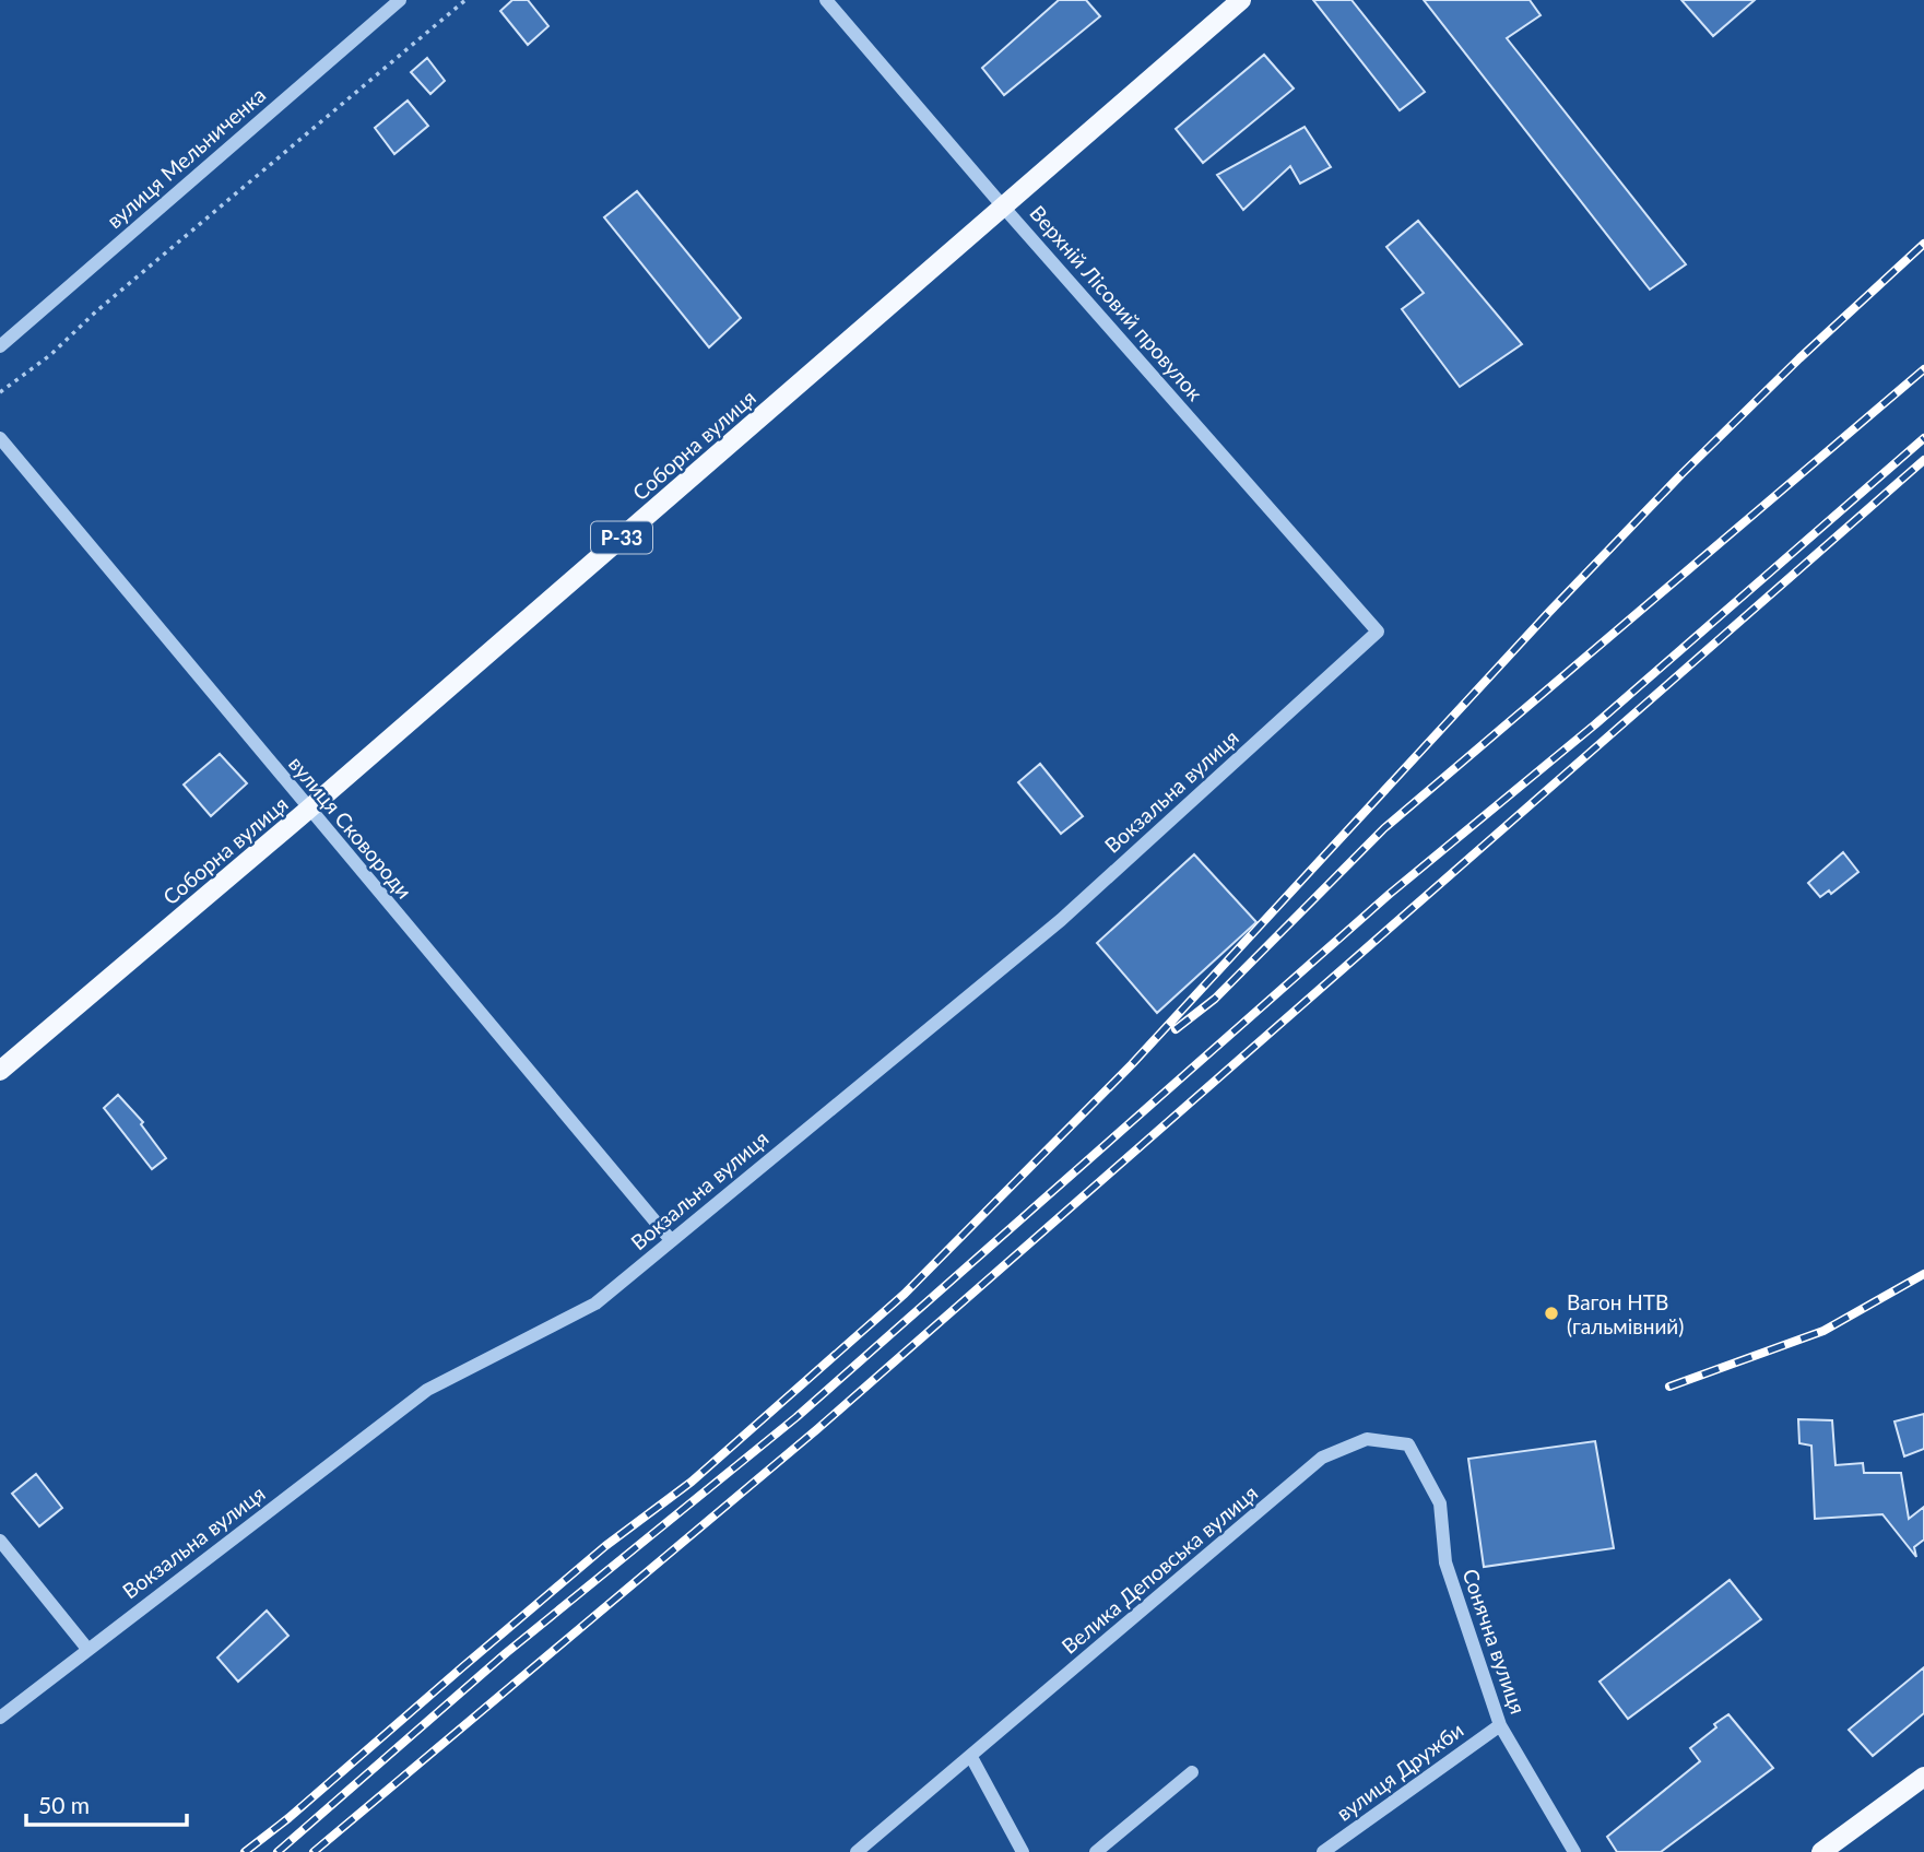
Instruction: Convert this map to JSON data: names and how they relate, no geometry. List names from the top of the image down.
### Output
{
  "streets": {
    "main road": ["Соборна вулиця", "Р-33"],
    "street": [
      "вулиця Мельниченка",
      "Верхній Лісовий провулок",
      "Вокзальна вулиця",
      "вулиця Сковороди",
      "Велика Деповська вулиця",
      "Сонячна вулиця",
      "вулиця Дружби"
    ]
  },
  "crossings": [
    ["Верхній Лісовий провулок", "Соборна вулиця"],
    ["Верхній Лісовий провулок", "Вокзальна вулиця"],
    ["Соборна вулиця", "вулиця Сковороди"],
    ["Вокзальна вулиця", "вулиця Сковороди"],
    ["Велика Деповська вулиця", "Сонячна вулиця"],
    ["Сонячна вулиця", "вулиця Дружби"]
  ],
  "places": ["Вагон НТВ (гальмівний)"],
  "scale_bar": "50 m"
}
